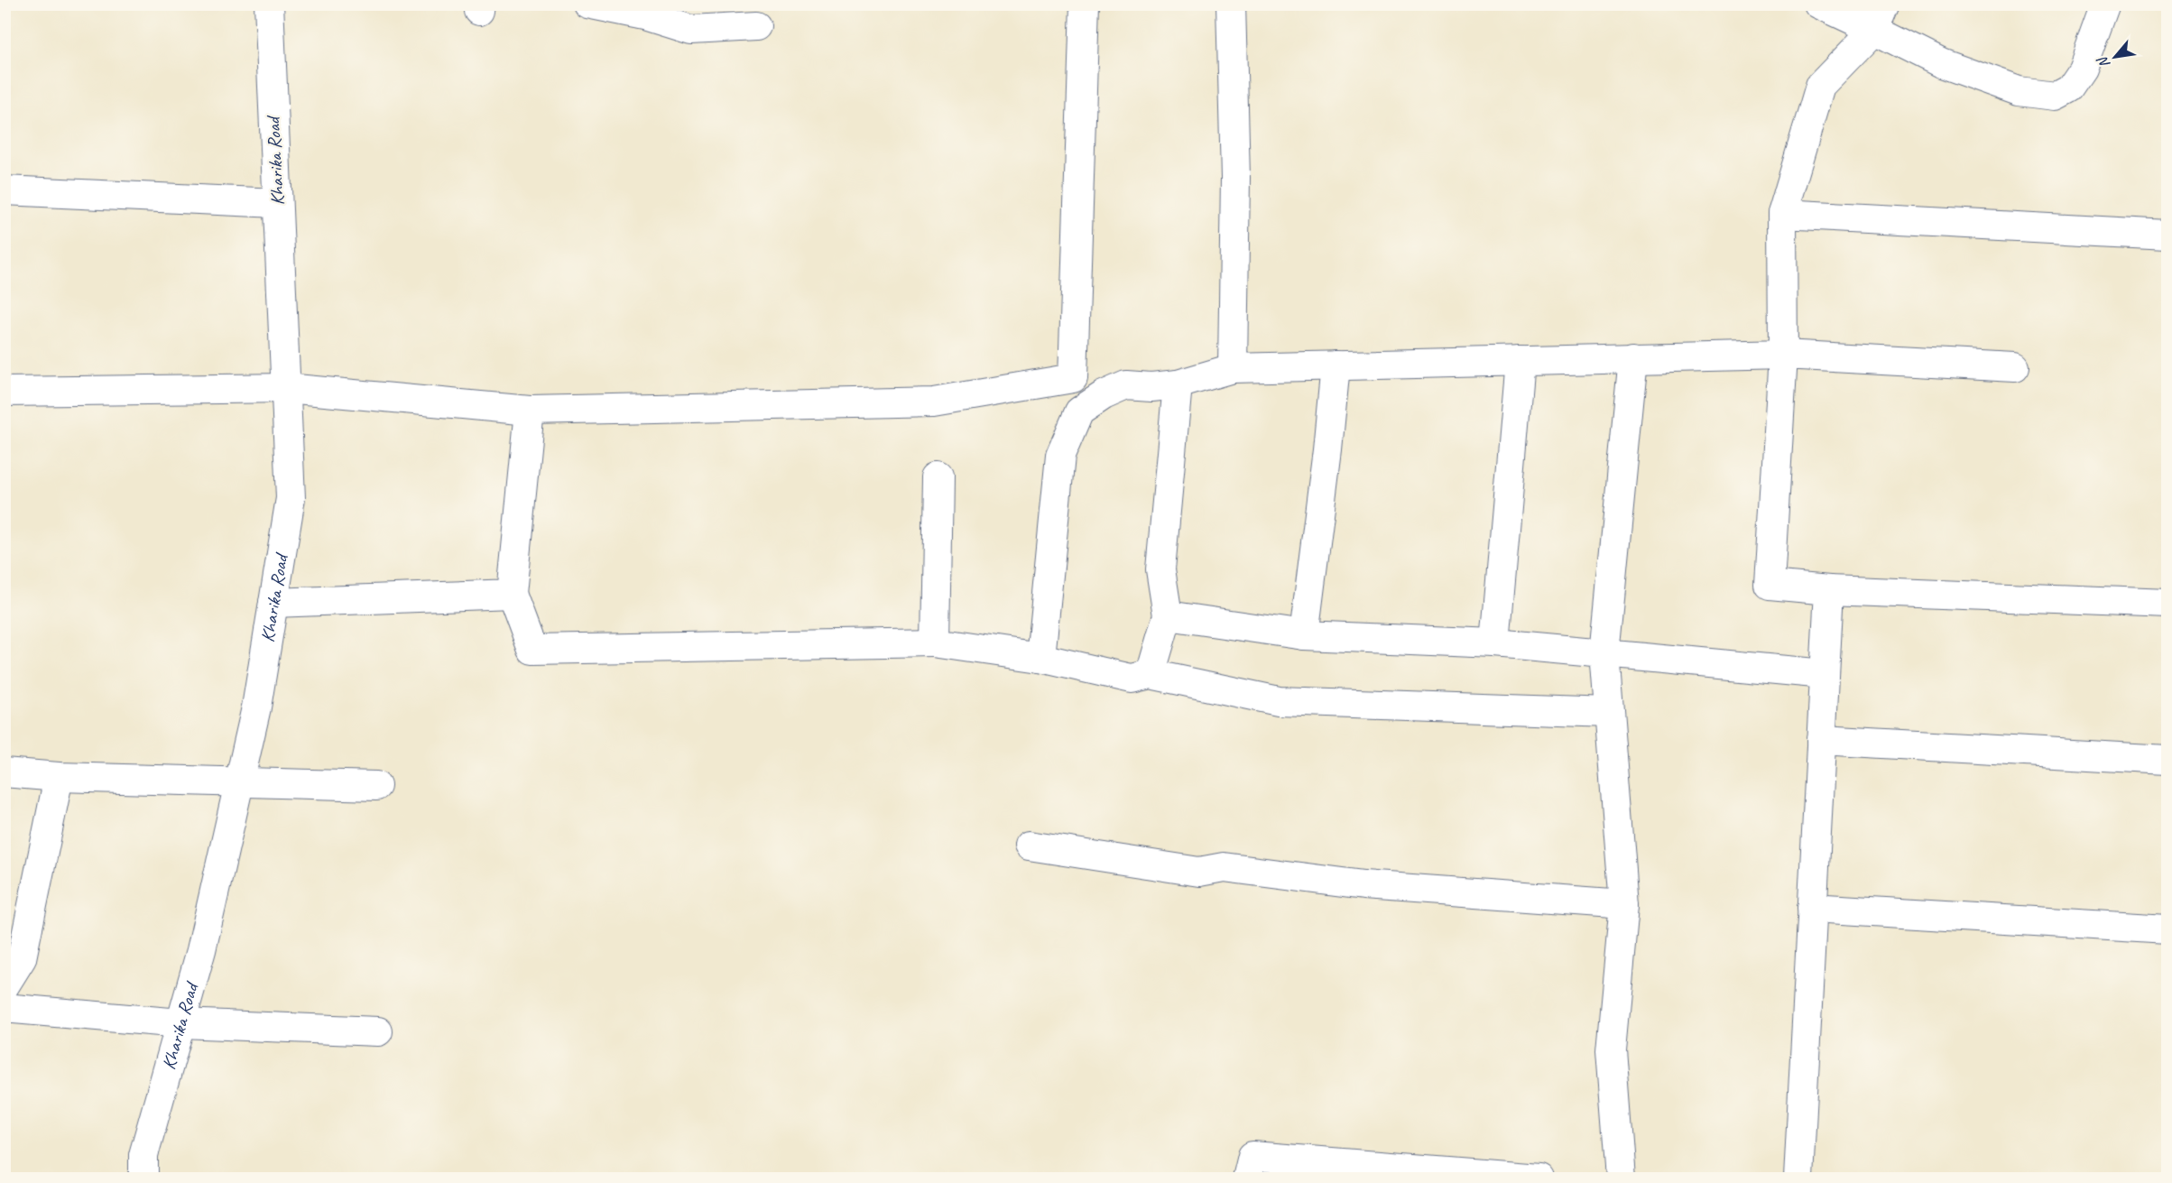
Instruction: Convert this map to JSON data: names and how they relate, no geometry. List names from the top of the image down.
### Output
{
  "streets": {
    "street": ["Kharika Road"]
  },
  "north": "bottom left"
}
